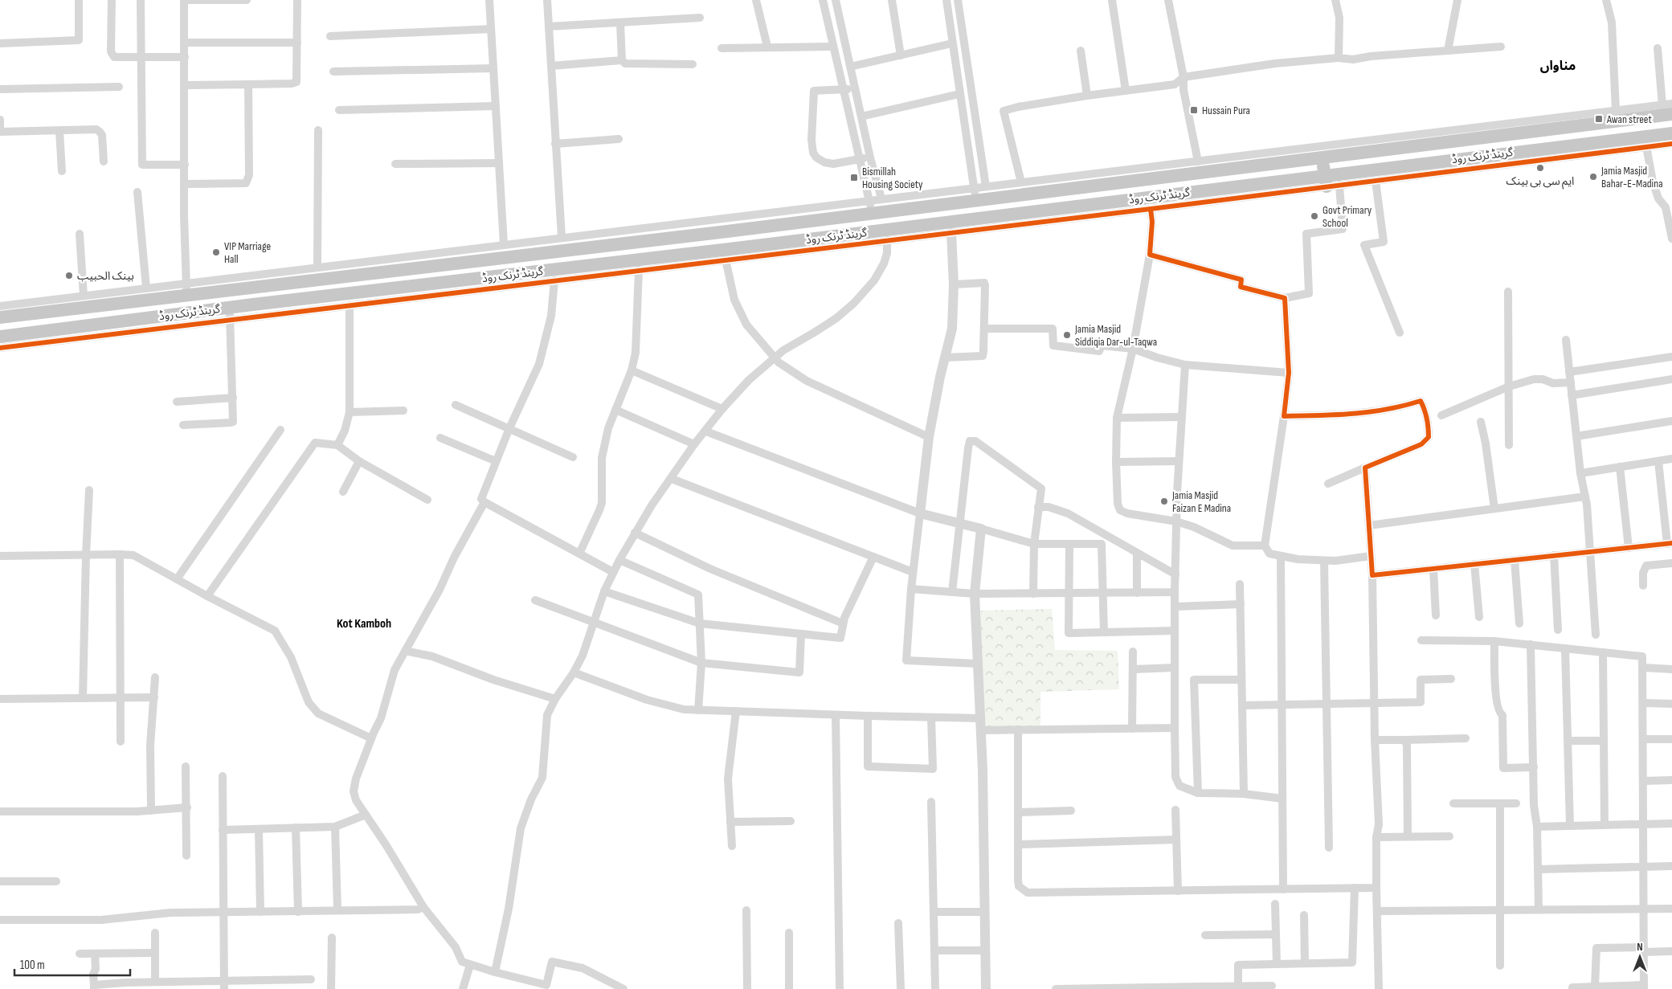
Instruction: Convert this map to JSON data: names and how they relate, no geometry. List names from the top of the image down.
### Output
{
  "streets": {
    "highway": ["گرینڈ ٹرنک روڈ"]
  },
  "districts": ["مناواں", "Kot Kamboh"],
  "places": {
    "transit": ["Hussain Pura", "Awan street", "Bismillah Housing Society"],
    "other": [
      "ایم سی بی بینک",
      "Jamia Masjid Bahar-E-Madina",
      "Govt Primary School",
      "VIP Marriage Hall",
      "بينک الحبيب",
      "Jamia Masjid Siddiqia Dar-ul-Taqwa",
      "Jamia Masjid Faizan E Madina"
    ]
  },
  "scale_bar": "100 m",
  "north": "top"
}
